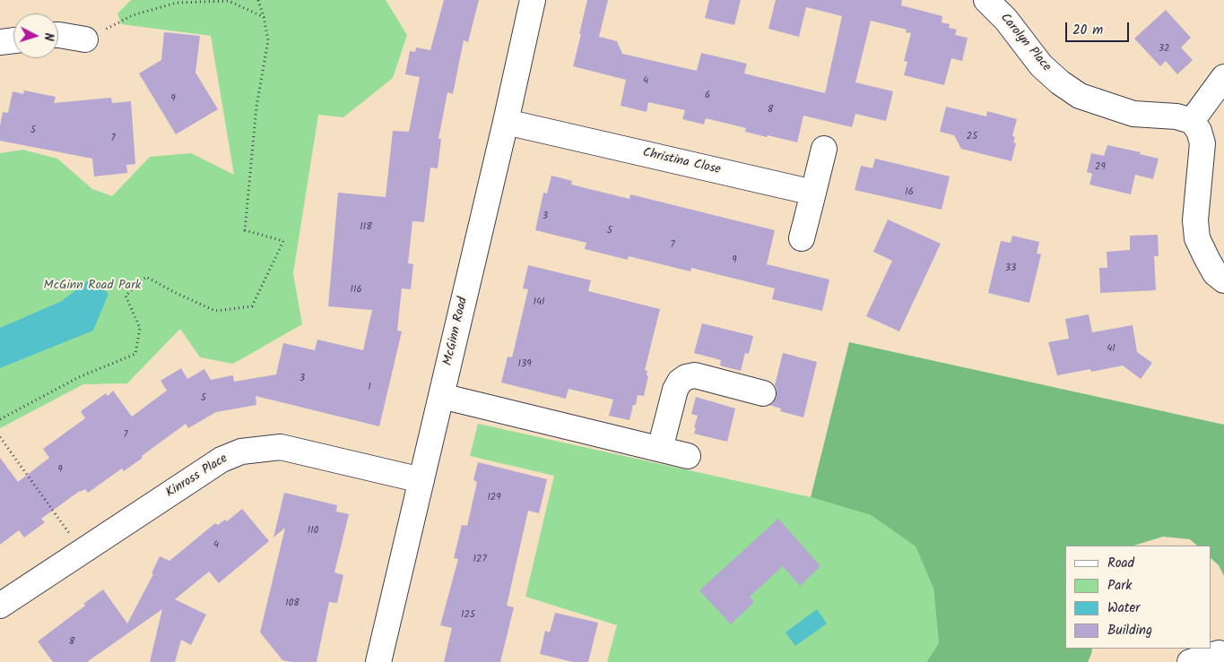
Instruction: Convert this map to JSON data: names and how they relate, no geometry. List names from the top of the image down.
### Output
{
  "streets": {
    "street": [
      "Carolyn Place",
      "Christina Close",
      "McGinn Road",
      "Kinross Place"
    ]
  },
  "crossings": [
    ["Christina Close", "McGinn Road"],
    ["McGinn Road", "Kinross Place"]
  ],
  "parks": ["McGinn Road Park"],
  "house_numbers": [
    "32",
    "4",
    "6",
    "9",
    "8",
    "5",
    "25",
    "7",
    "29",
    "16",
    "3",
    "118",
    "5",
    "7",
    "9",
    "33",
    "116",
    "141",
    "41",
    "139",
    "3",
    "1",
    "5",
    "7",
    "9",
    "129",
    "110",
    "4",
    "127",
    "108",
    "125",
    "8"
  ],
  "legend": [
    "Road",
    "Park",
    "Water",
    "Building"
  ],
  "scale_bar": "20 m",
  "north": "right"
}
